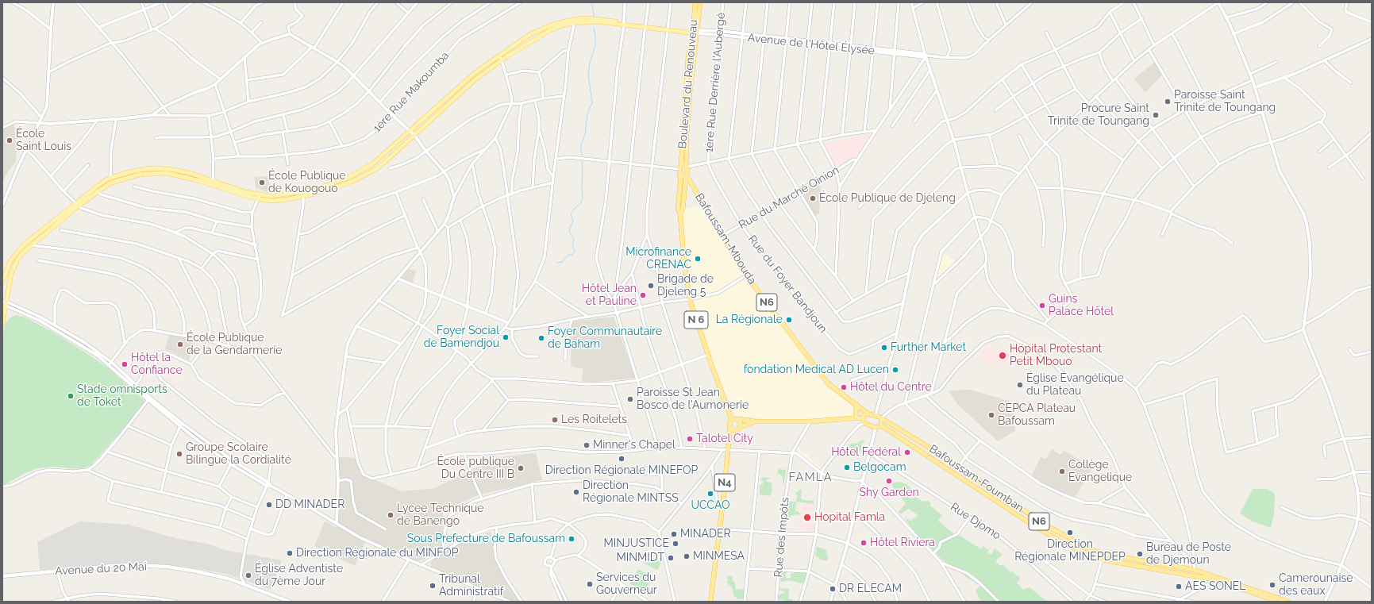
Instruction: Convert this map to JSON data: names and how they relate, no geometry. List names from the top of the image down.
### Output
{
  "streets": {
    "highway": [
      "Boulevard du Renouveau",
      "Bafoussam-Mbouda",
      "N6",
      "N 6",
      "Bafoussam-Foumban",
      "N4"
    ],
    "main road": ["Avenue du 20 Mai"],
    "street": [
      "Avenue de l'Hôtel Élysée",
      "1ère Rue Derrière l'Aubergé",
      "1ère Rue Makoumba",
      "Rue du Marché Oinion",
      "Rue du Foyer Bandjoun",
      "Rue Djomo",
      "Rue des Impôts"
    ]
  },
  "crossings": [
    ["Avenue de l'Hôtel Élysée", "1ère Rue Derrière l'Aubergé"],
    ["Avenue de l'Hôtel Élysée", "Boulevard du Renouveau"],
    ["1ère Rue Derrière l'Aubergé", "Rue du Foyer Bandjoun"],
    ["Boulevard du Renouveau", "Bafoussam-Mbouda"],
    ["Boulevard du Renouveau", "N 6"],
    ["Rue du Marché Oinion", "Bafoussam-Mbouda"],
    ["Rue du Marché Oinion", "Rue du Foyer Bandjoun"],
    ["Bafoussam-Mbouda", "N 6"],
    ["Bafoussam-Mbouda", "Bafoussam-Foumban"],
    ["N6", "Bafoussam-Foumban"],
    ["N 6", "N4"]
  ],
  "districts": ["FAMLA"],
  "places": [
    "Paroisse Saint Trinite de Toungang",
    "Procure Saint Trinite de Toungang",
    "École Saint Louis",
    "École Publique de Kouogouo",
    "École Publique de Djeleng",
    "Microfinance CRENAC",
    "Brigade de Djeleng 5",
    "Hôtel Jean et Pauline",
    "Guins Palace Hôtel",
    "La Régionale",
    "Foyer Social de Bamendjou",
    "Foyer Communautaire de Baham",
    "École Publique de la Gendarmerie",
    "Further Market",
    "Hopital Protestant Petit Mbouo",
    "Hôtel la Confiance",
    "fondation Medical AD Lucen",
    "Église Évangélique du Plateau",
    "Hôtel du Centre",
    "Stade omnisports de Toket",
    "Paroisse St Jean Bosco de l'Aumonerie",
    "CEPCA Plateau Bafoussam",
    "Les Roitelets",
    "Talotel City",
    "Minner's Chapel",
    "Hôtel Fédéral",
    "Groupe Scolaire Bilingue la Cordialité",
    "Direction Régionale MINEFOP",
    "Belgocam",
    "École publique Du Centre III B",
    "Collège Evangelique",
    "Shy Garden",
    "Direction Régionale MINTSS",
    "UCCAO",
    "DD MINADER",
    "Lycee Technique de Banengo",
    "Hopital Famla",
    "Direction Régionale MINEPDEP",
    "MINADER",
    "Sous Prefecture de Bafoussam",
    "Hôtel Riviera",
    "MINJUSTICE",
    "Direction Régionale du MINFOP",
    "Bureau de Poste de Djemoun",
    "MINMESA",
    "MINMIDT",
    "Église Adventiste du 7ème Jour",
    "Services du Gouverneur",
    "Camerounaise des eaux",
    "Tribunal Administratif",
    "AES SONEL",
    "DR ELECAM"
  ]
}
